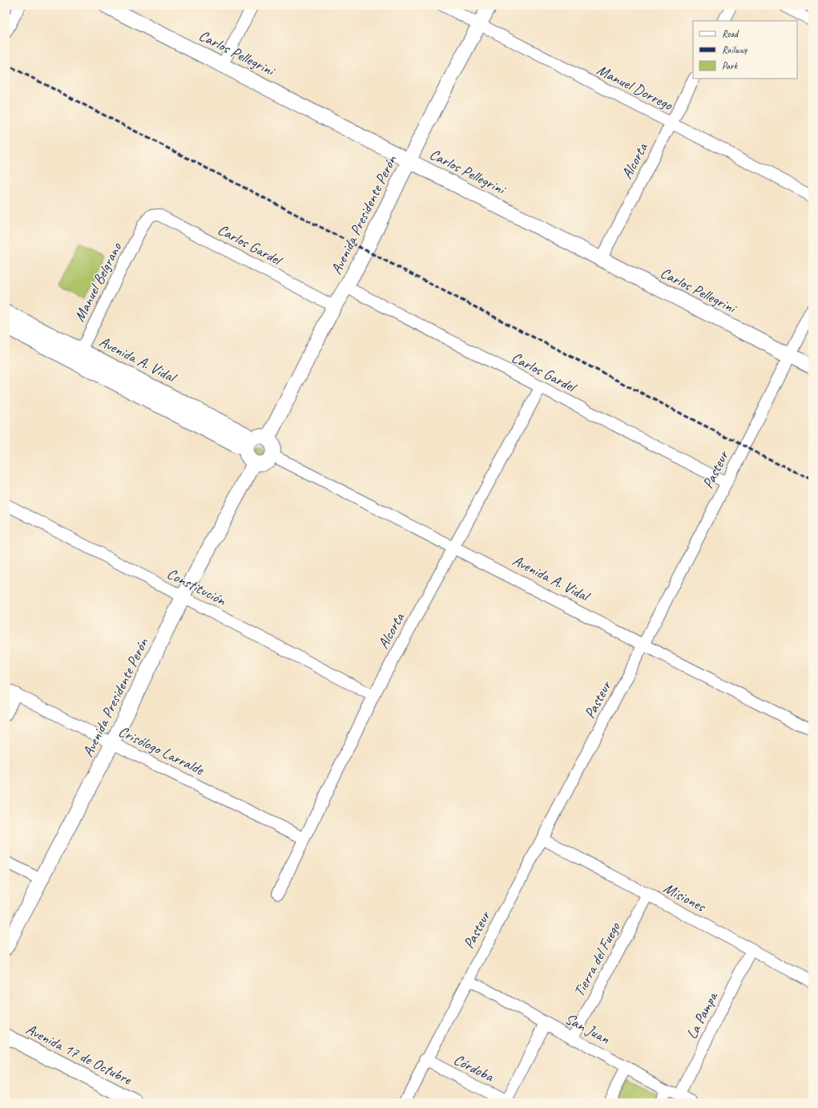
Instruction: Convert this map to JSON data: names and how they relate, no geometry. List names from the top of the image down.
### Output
{
  "streets": {
    "main road": [
      "Carlos Pellegrini",
      "Avenida Presidente Perón",
      "Avenida A. Vidal",
      "Avenida 17 de Octubre"
    ],
    "street": [
      "Manuel Dorrego",
      "Alcorta",
      "Carlos Gardel",
      "Manuel Belgrano",
      "Pasteur",
      "Constitución",
      "Crisólogo Larralde",
      "Misiones",
      "Tierra del Fuego",
      "La Pampa",
      "San Juan",
      "Córdoba"
    ]
  },
  "crossings": [
    ["Carlos Pellegrini", "Alcorta"],
    ["Carlos Pellegrini", "Avenida Presidente Perón"],
    ["Carlos Pellegrini", "Pasteur"],
    ["Manuel Dorrego", "Alcorta"],
    ["Manuel Dorrego", "Avenida Presidente Perón"],
    ["Alcorta", "Carlos Gardel"],
    ["Alcorta", "Avenida A. Vidal"],
    ["Alcorta", "Constitución"],
    ["Alcorta", "Crisólogo Larralde"],
    ["Avenida Presidente Perón", "Carlos Gardel"],
    ["Avenida Presidente Perón", "Avenida A. Vidal"],
    ["Avenida Presidente Perón", "Constitución"],
    ["Avenida Presidente Perón", "Crisólogo Larralde"],
    ["Carlos Gardel", "Manuel Belgrano"],
    ["Carlos Gardel", "Pasteur"],
    ["Manuel Belgrano", "Avenida A. Vidal"],
    ["Avenida A. Vidal", "Pasteur"],
    ["Pasteur", "Misiones"],
    ["Pasteur", "San Juan"],
    ["Pasteur", "Córdoba"],
    ["Misiones", "Tierra del Fuego"],
    ["Misiones", "La Pampa"],
    ["Tierra del Fuego", "San Juan"],
    ["La Pampa", "San Juan"]
  ],
  "legend": ["Road", "Railway", "Park"]
}
